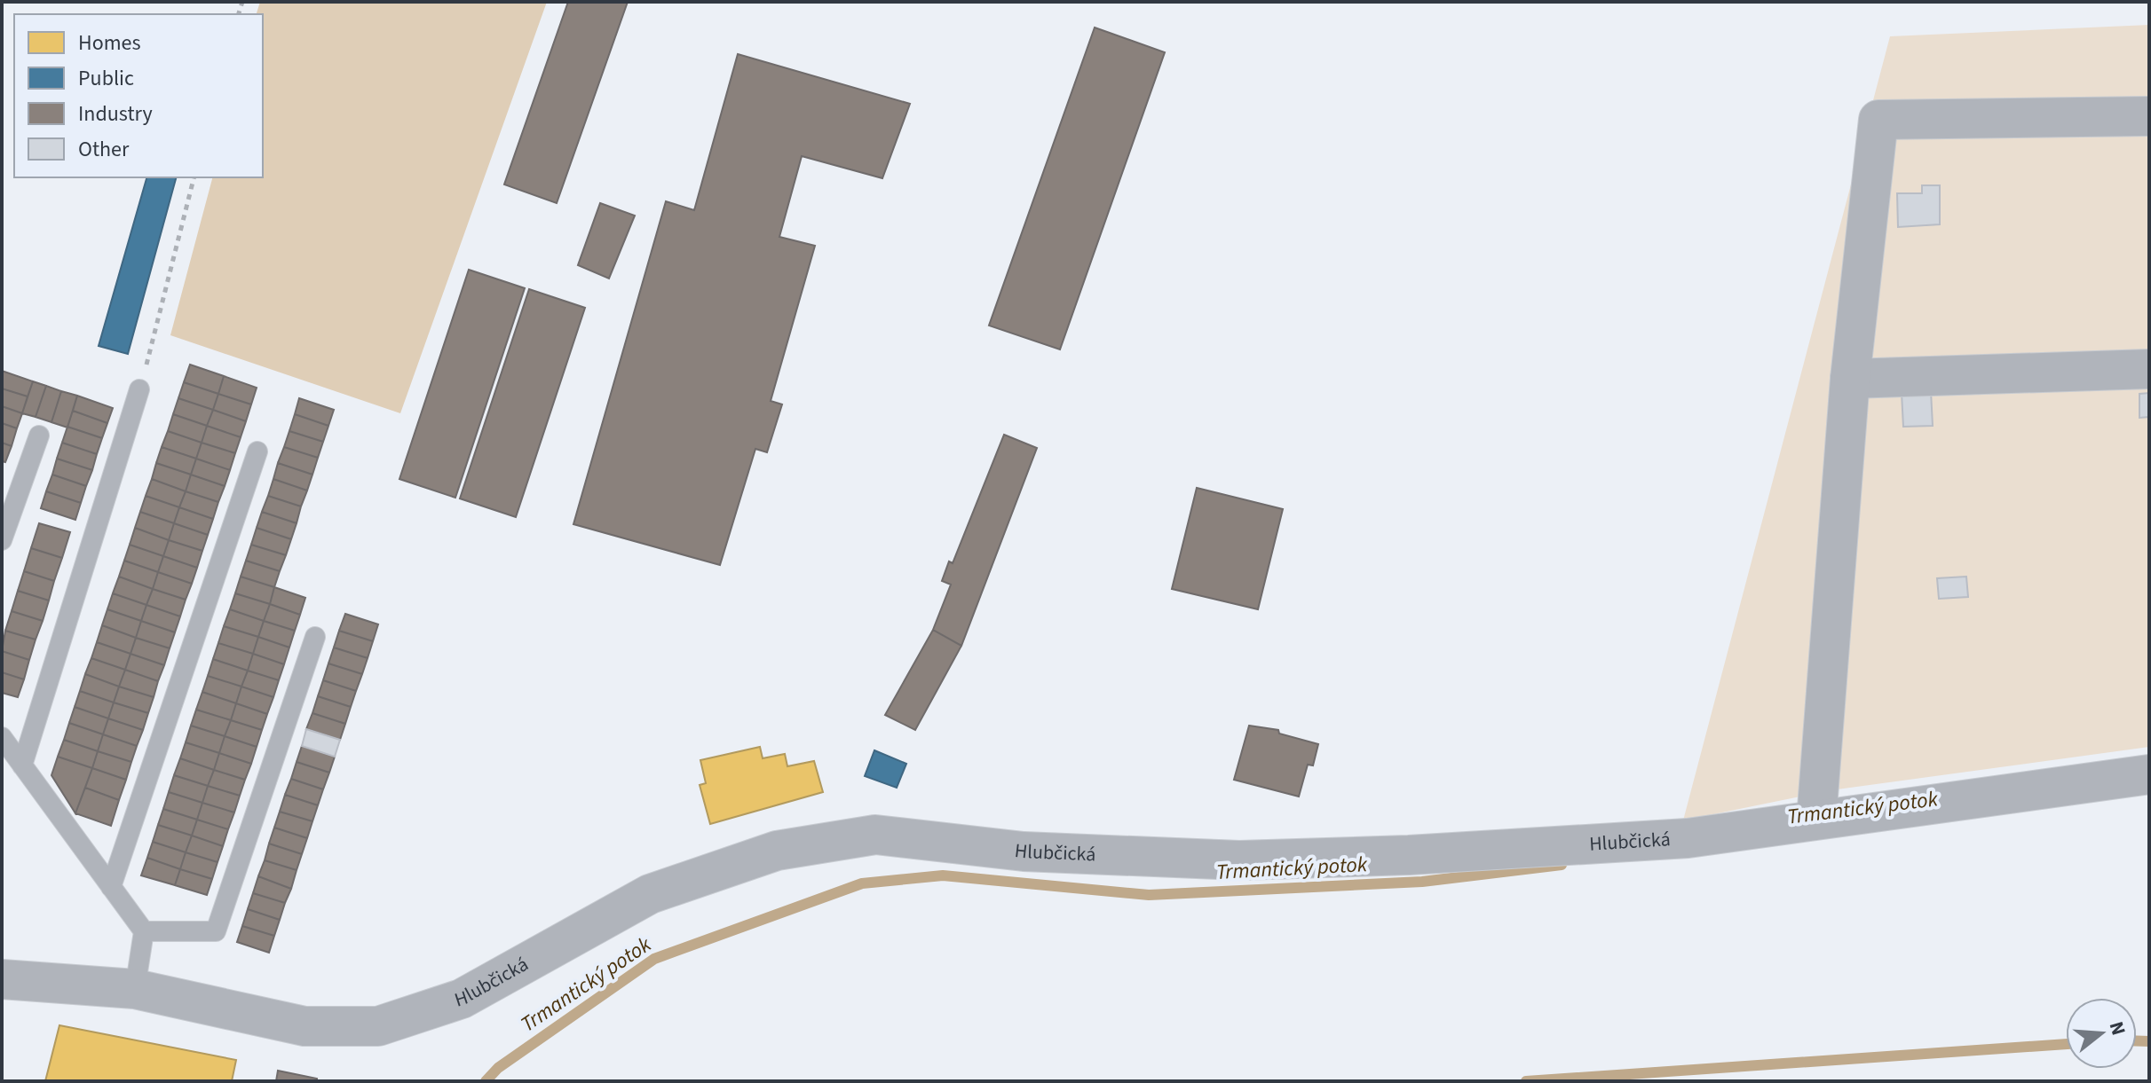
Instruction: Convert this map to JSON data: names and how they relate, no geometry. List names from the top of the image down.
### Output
{
  "streets": {
    "street": ["Hlubčická"]
  },
  "water": ["Trmantický potok"],
  "legend": [
    "Homes",
    "Public",
    "Industry",
    "Other"
  ],
  "north": "right"
}
